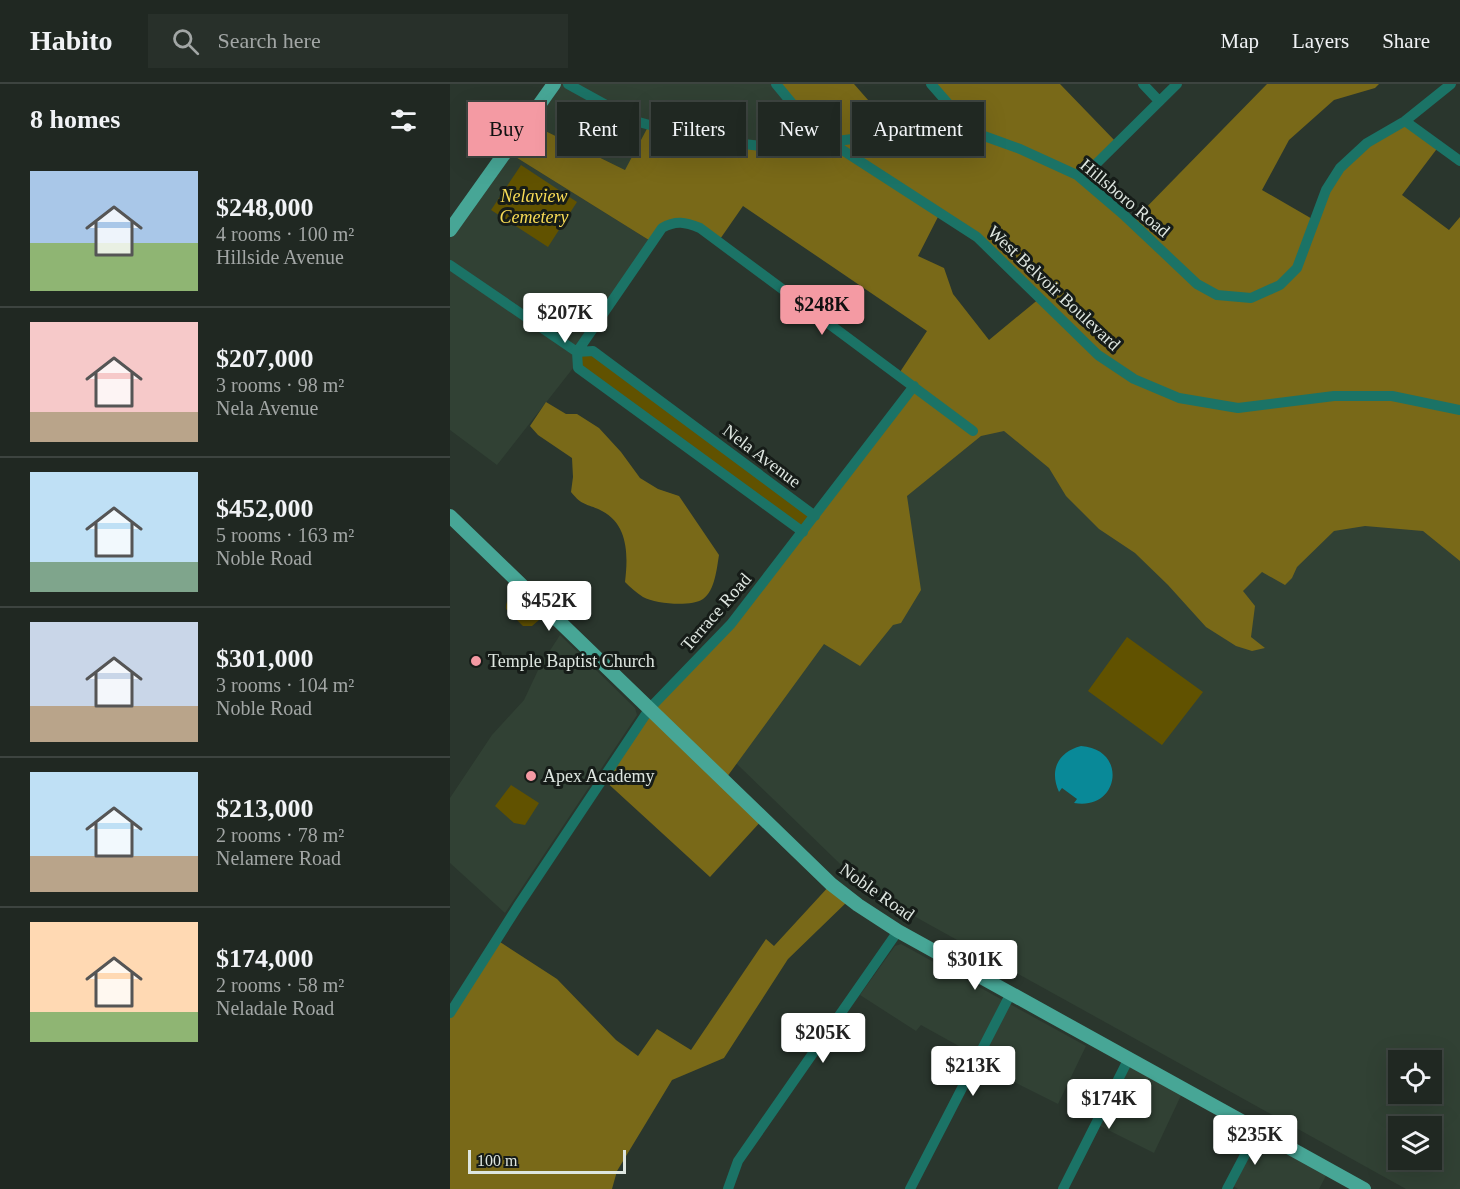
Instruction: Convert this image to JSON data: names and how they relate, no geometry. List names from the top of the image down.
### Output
{
  "streets": {
    "main road": ["Noble Road"],
    "street": [
      "Hillsboro Road",
      "West Belvoir Boulevard",
      "Nela Avenue",
      "Terrace Road"
    ]
  },
  "crossings": [
    ["Nela Avenue", "Terrace Road"],
    ["Terrace Road", "Noble Road"]
  ],
  "parks": ["Nelaview Cemetery"],
  "places": ["Temple Baptist Church", "Apex Academy"],
  "scale_bar": "100 m",
  "page": {
    "header": "Habito",
    "search": "Search here",
    "nav": ["Map", "Layers", "Share"],
    "heading": "8 homes",
    "chip": [
      "Buy",
      "Rent",
      "Filters",
      "New",
      "Apartment"
    ],
    "list": [
      {
        "name": "$248,000",
        "note": "4 rooms · 100 m² · Hillside Avenue"
      },
      {
        "name": "$207,000",
        "note": "3 rooms · 98 m² · Nela Avenue"
      },
      {
        "name": "$452,000",
        "note": "5 rooms · 163 m² · Noble Road"
      },
      {
        "name": "$301,000",
        "note": "3 rooms · 104 m² · Noble Road"
      },
      {
        "name": "$213,000",
        "note": "2 rooms · 78 m² · Nelamere Road"
      },
      {
        "name": "$174,000",
        "note": "2 rooms · 58 m² · Neladale Road"
      }
    ],
    "price": [
      "$248K",
      "$207K",
      "$452K",
      "$301K",
      "$205K",
      "$213K",
      "$174K",
      "$235K"
    ],
    "scale": "100 m"
  }
}
